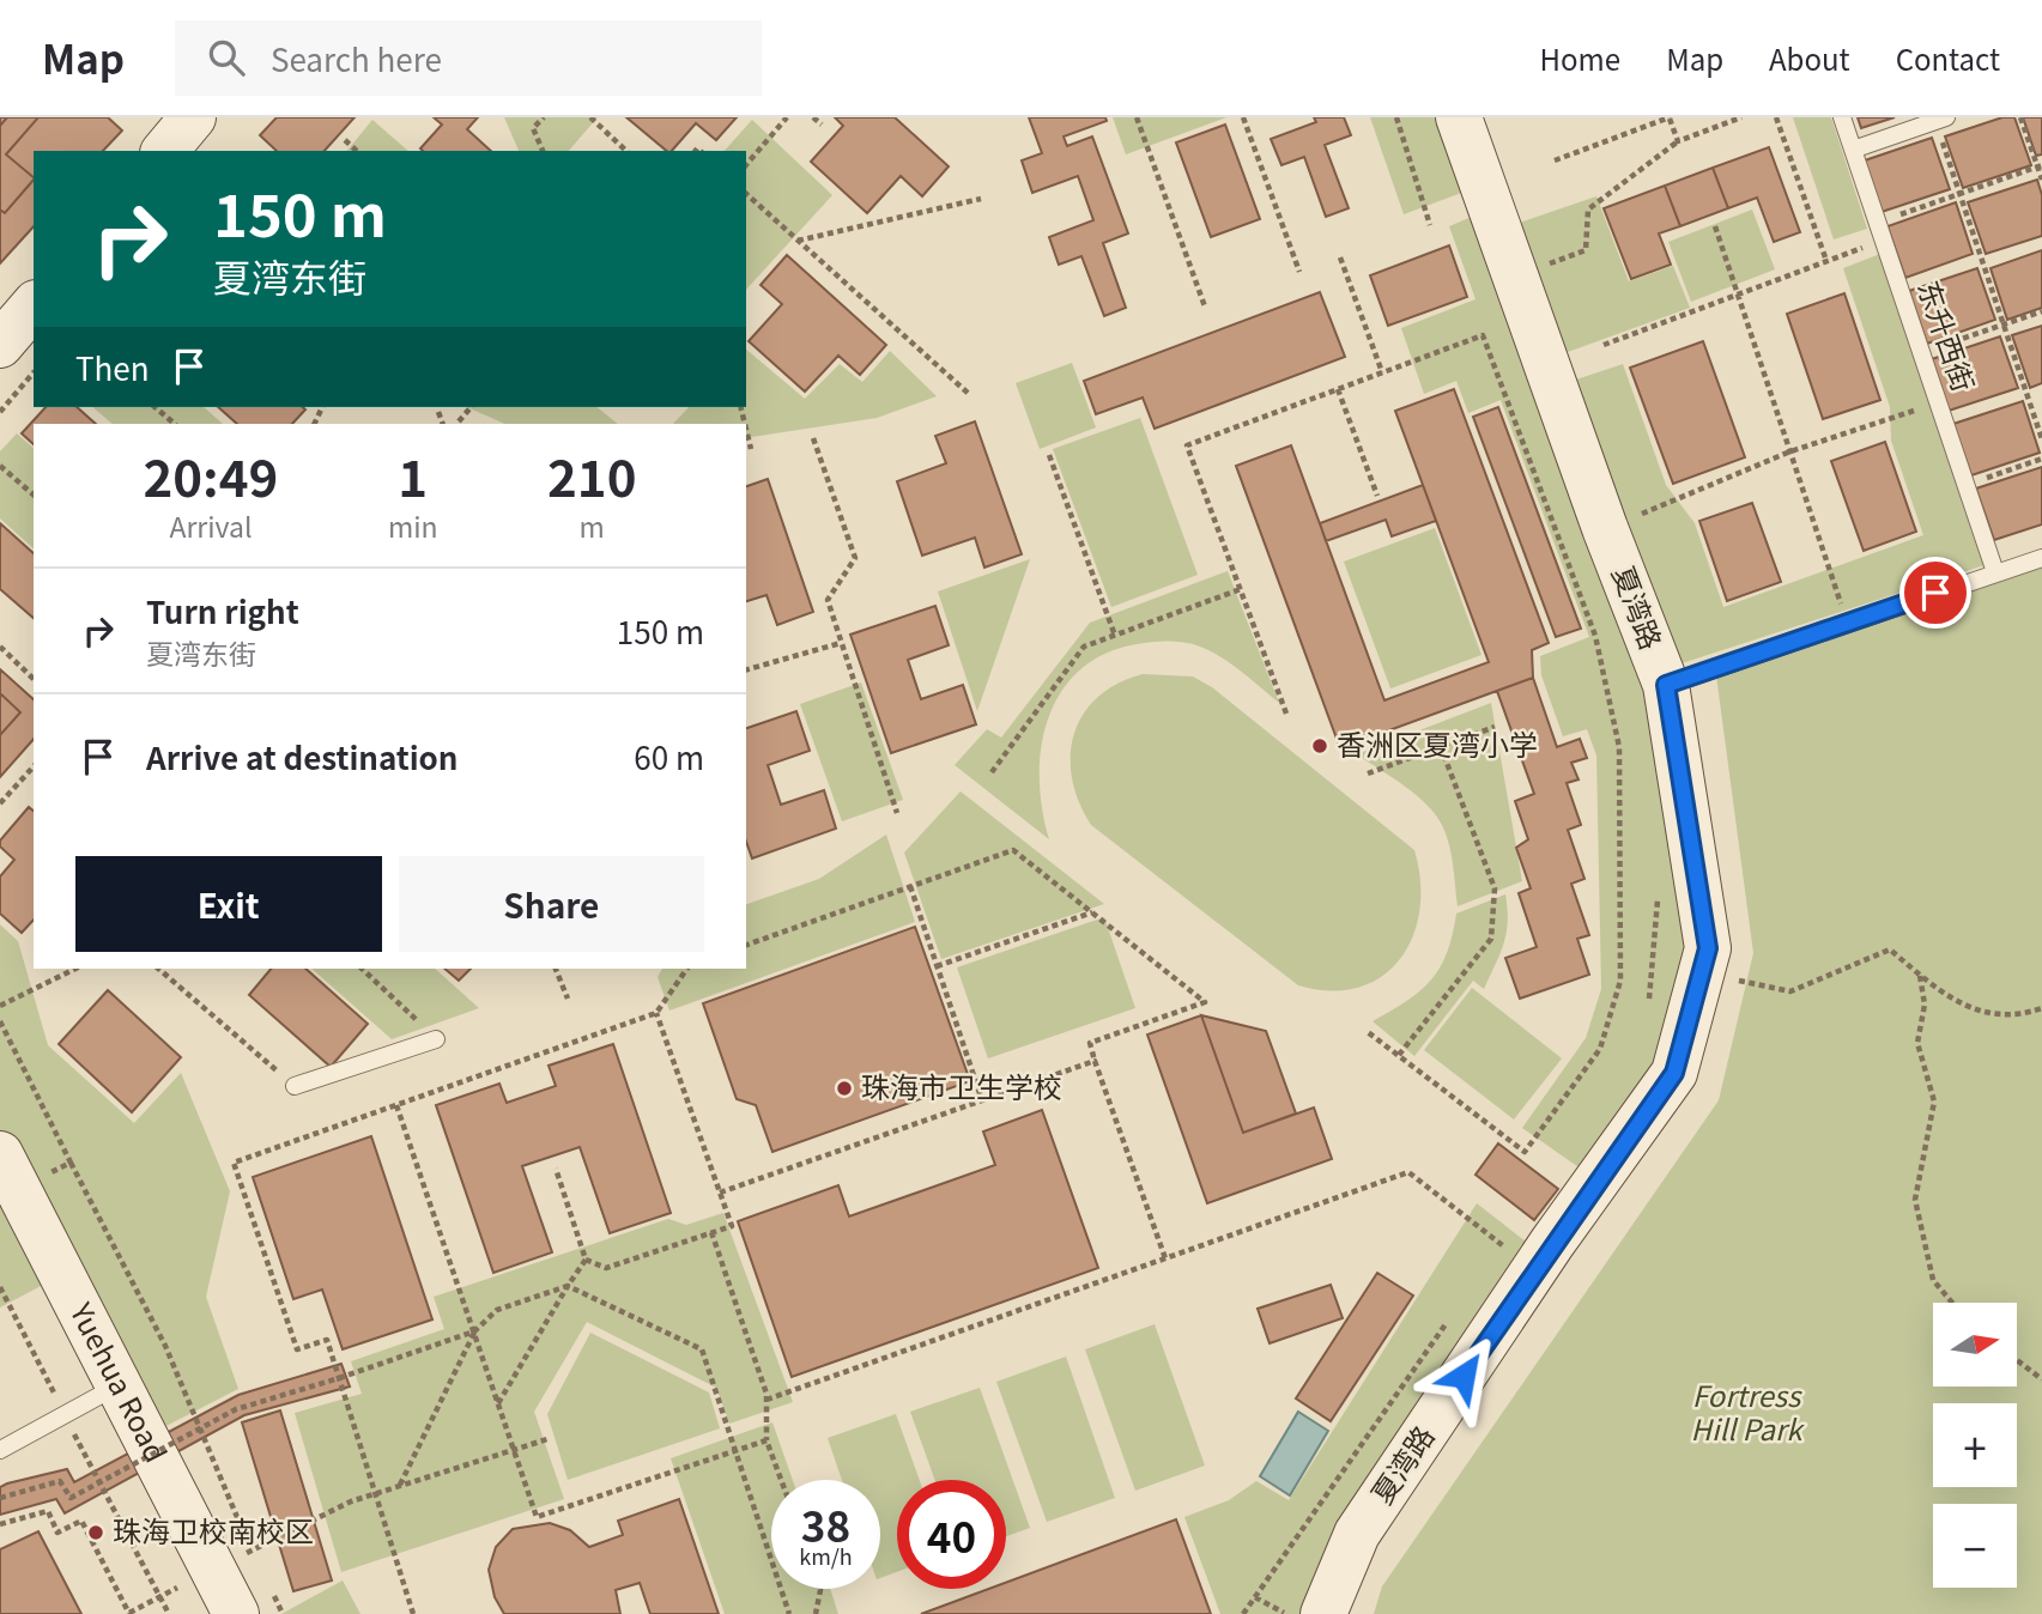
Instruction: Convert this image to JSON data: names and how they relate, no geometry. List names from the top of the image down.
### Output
{
  "streets": {
    "street": ["夏湾路", "Yuehua Road"],
    "lane": ["东升西街"]
  },
  "parks": ["Fortress Hill Park"],
  "places": ["香洲区夏湾小学", "珠海市卫生学校", "珠海卫校南校区"],
  "north": "right",
  "page": {
    "header": "Map",
    "search": "Search here",
    "nav": [
      "Home",
      "Map",
      "About",
      "Contact"
    ],
    "turn": ["150 m", "夏湾东街"],
    "then": "Then",
    "eta": [
      "20:49",
      "Arrival",
      "1",
      "min",
      "210",
      "m"
    ],
    "list": [
      {
        "name": "Turn right",
        "note": "夏湾东街",
        "value": "150 m"
      },
      {
        "name": "Arrive at destination",
        "value": "60 m"
      }
    ],
    "buttons": ["Exit", "Share"],
    "map_buttons": ["+", "−"],
    "speed": "38 km/h",
    "limit": "40"
  }
}
